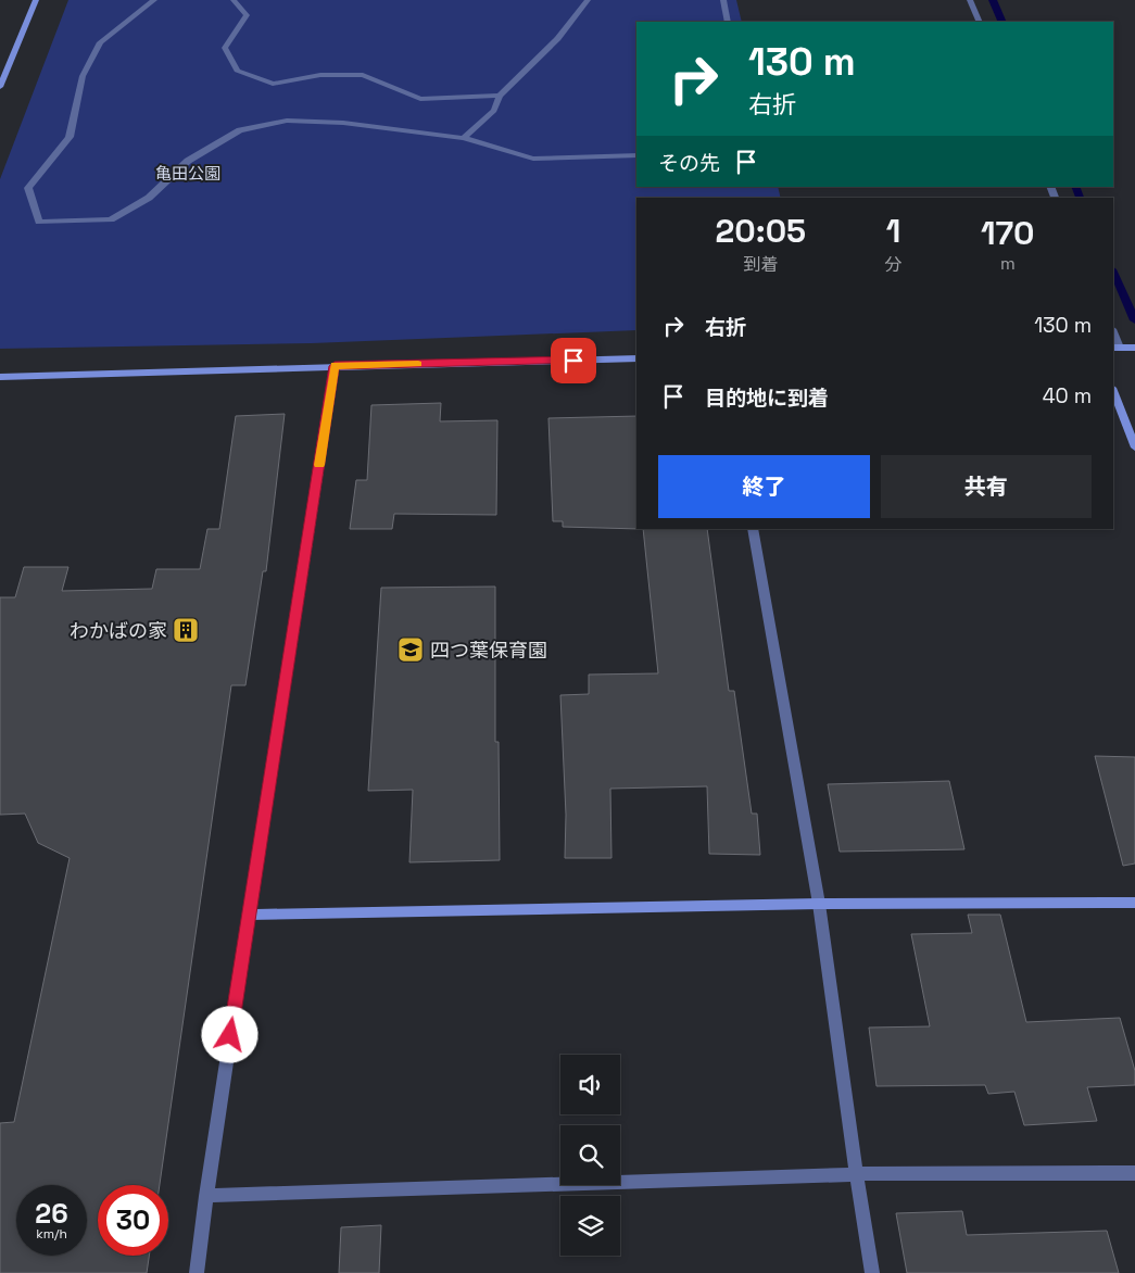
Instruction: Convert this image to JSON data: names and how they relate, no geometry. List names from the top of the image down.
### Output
{
  "parks": ["亀田公園"],
  "places": {
    "building": ["わかばの家"],
    "school or university": ["四つ葉保育園"]
  },
  "page": {
    "turn": ["130 m", "右折"],
    "then": "その先",
    "eta": [
      "20:05",
      "到着",
      "1",
      "分",
      "170",
      "m"
    ],
    "list": [
      {
        "name": "右折",
        "value": "130 m"
      },
      {
        "name": "目的地に到着",
        "value": "40 m"
      }
    ],
    "buttons": ["終了", "共有"],
    "speed": "26 km/h",
    "limit": "30"
  }
}
